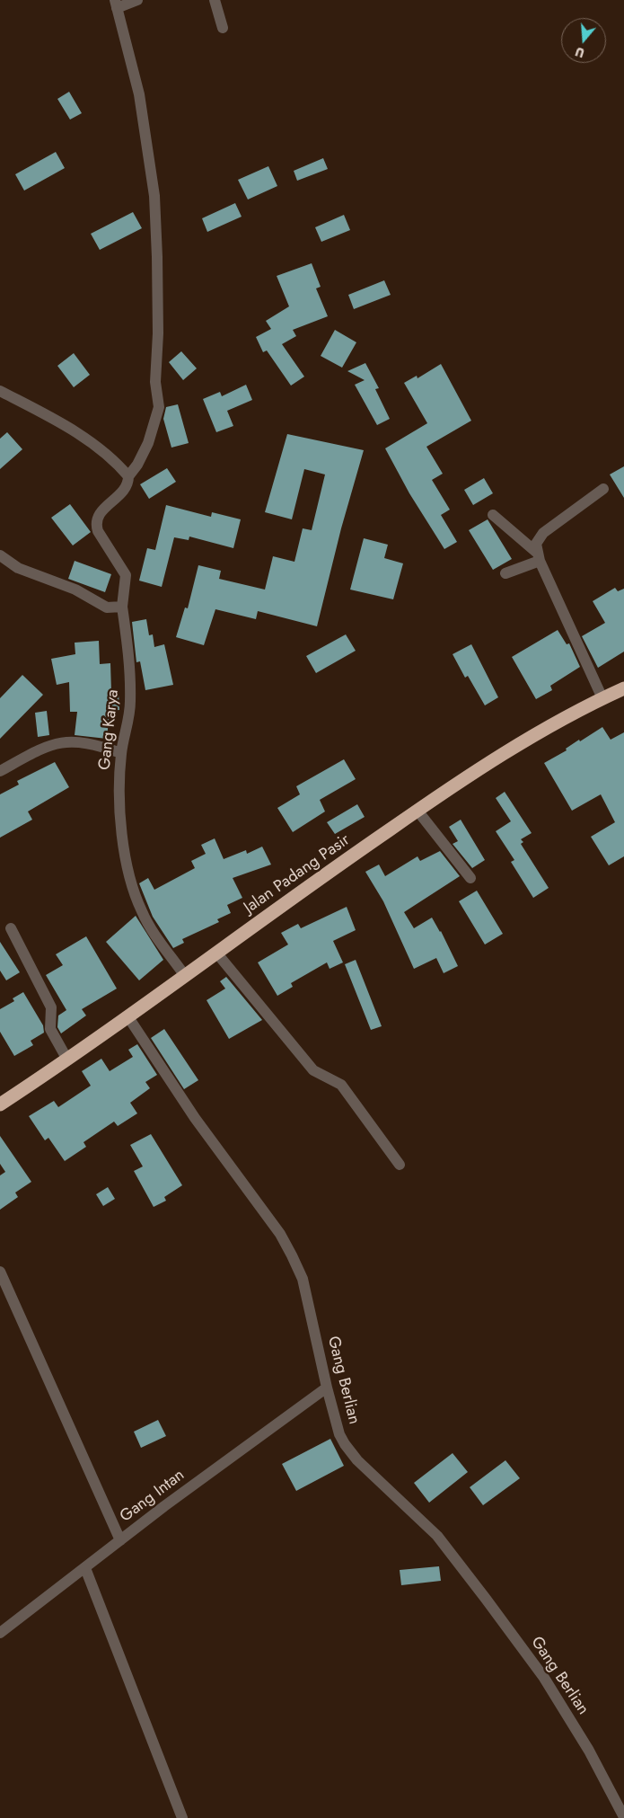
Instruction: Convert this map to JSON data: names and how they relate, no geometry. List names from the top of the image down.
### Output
{
  "streets": {
    "highway": ["Jalan Padang Pasir"],
    "street": ["Gang Karya", "Gang Berlian", "Gang Intan"]
  },
  "crossings": [
    ["Gang Karya", "Jalan Padang Pasir"],
    ["Jalan Padang Pasir", "Gang Berlian"],
    ["Gang Berlian", "Gang Intan"]
  ],
  "north": "bottom"
}
